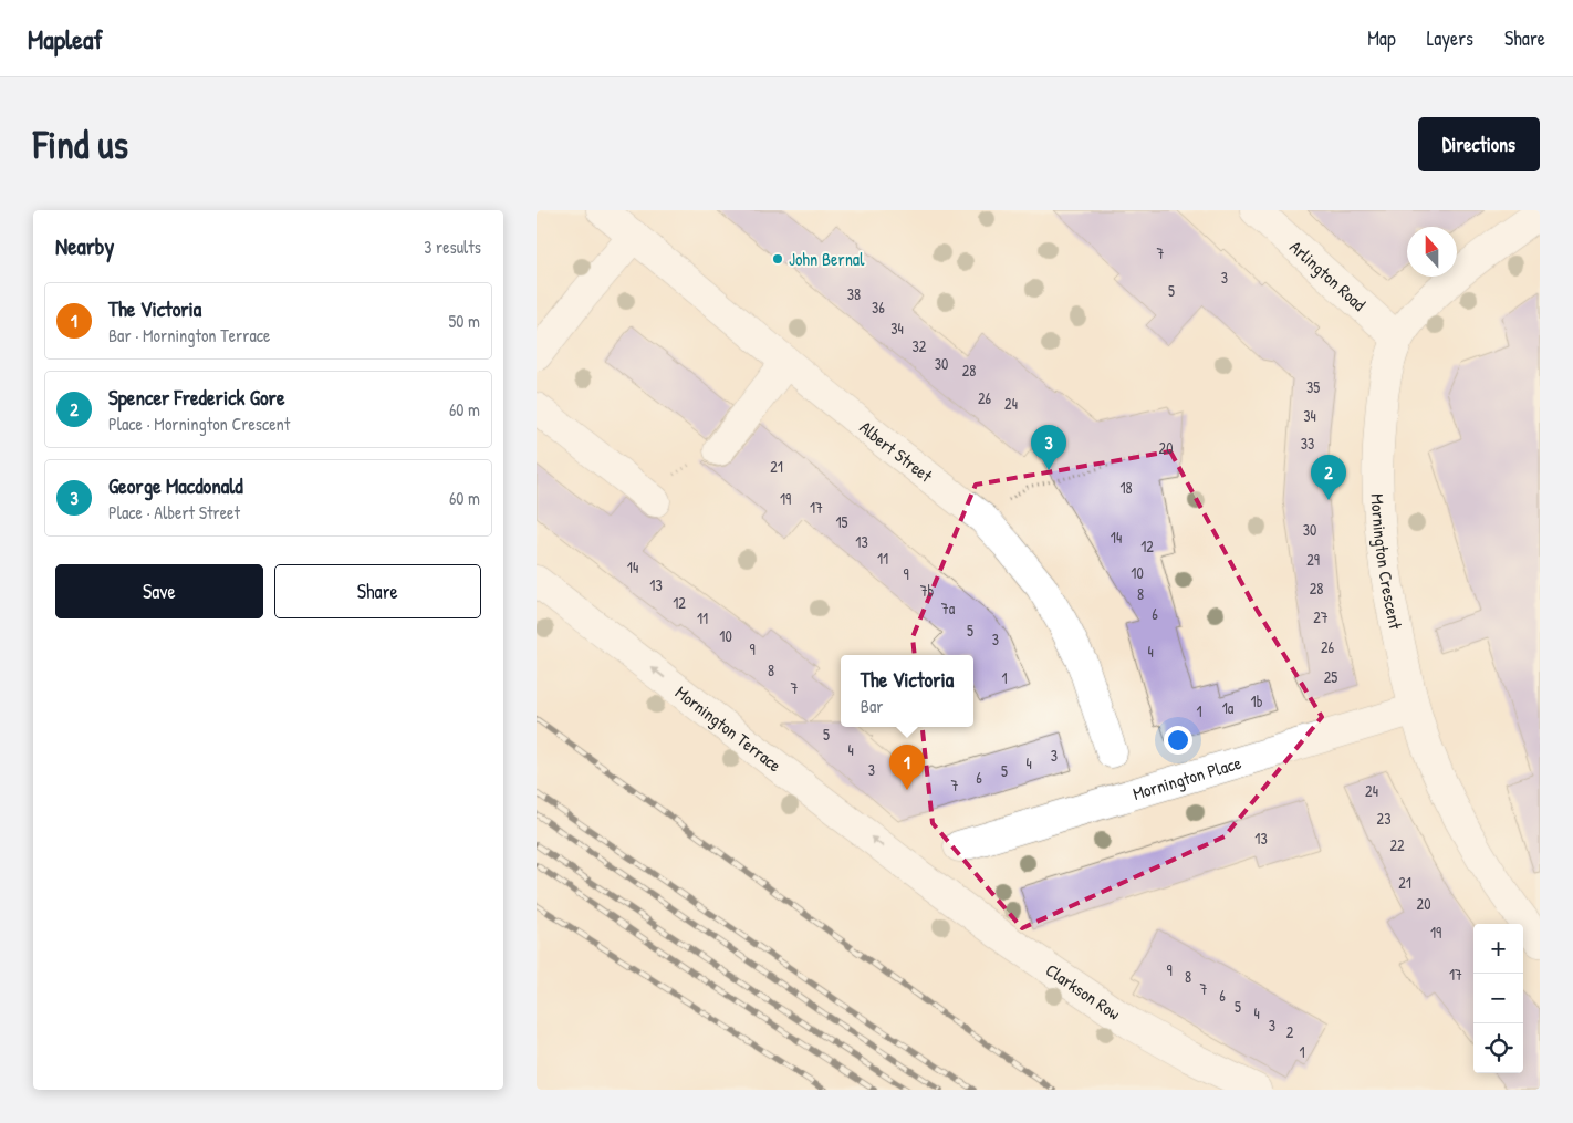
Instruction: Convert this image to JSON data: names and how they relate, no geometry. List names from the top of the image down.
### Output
{
  "streets": {
    "street": [
      "Arlington Road",
      "Albert Street",
      "Mornington Crescent",
      "Mornington Terrace",
      "Mornington Place",
      "Clarkson Row"
    ]
  },
  "crossings": [
    ["Arlington Road", "Mornington Crescent"],
    ["Mornington Crescent", "Mornington Place"],
    ["Mornington Terrace", "Clarkson Row"]
  ],
  "one_way": ["Mornington Terrace"],
  "places": ["John Bernal"],
  "house_numbers": [
    "7",
    "3",
    "5",
    "38",
    "36",
    "34",
    "32",
    "30",
    "28",
    "35",
    "26",
    "24",
    "34",
    "33",
    "20",
    "21",
    "18",
    "19",
    "17",
    "15",
    "30",
    "14",
    "13",
    "12",
    "11",
    "29",
    "14",
    "10",
    "9",
    "13",
    "28",
    "7b",
    "8",
    "12",
    "7a",
    "6",
    "27",
    "11",
    "5",
    "10",
    "3",
    "26",
    "9",
    "4",
    "8",
    "25",
    "1",
    "7",
    "1b",
    "1a",
    "1",
    "5",
    "4",
    "3",
    "4",
    "3",
    "5",
    "6",
    "7",
    "24",
    "23",
    "13",
    "22",
    "21",
    "20",
    "19",
    "9",
    "17",
    "8",
    "7",
    "6",
    "5",
    "4",
    "3",
    "2",
    "1"
  ],
  "north": "top",
  "page": {
    "header": "Mapleaf",
    "nav": ["Map", "Layers", "Share"],
    "buttons": [
      "Directions",
      ["Save", "Share"]
    ],
    "title": "Find us",
    "heading": ["Nearby", "3 results"],
    "list": [
      {
        "mark": "1",
        "name": "The Victoria",
        "note": "Bar · Mornington Terrace",
        "value": "50 m"
      },
      {
        "mark": "2",
        "name": "Spencer Frederick Gore",
        "note": "Place · Mornington Crescent",
        "value": "60 m"
      },
      {
        "mark": "3",
        "name": "George Macdonald",
        "note": "Place · Albert Street",
        "value": "60 m"
      }
    ],
    "pins": ["3", "2", "1"],
    "popup": ["The Victoria", "Bar"],
    "map_buttons": ["+", "−"]
  }
}
